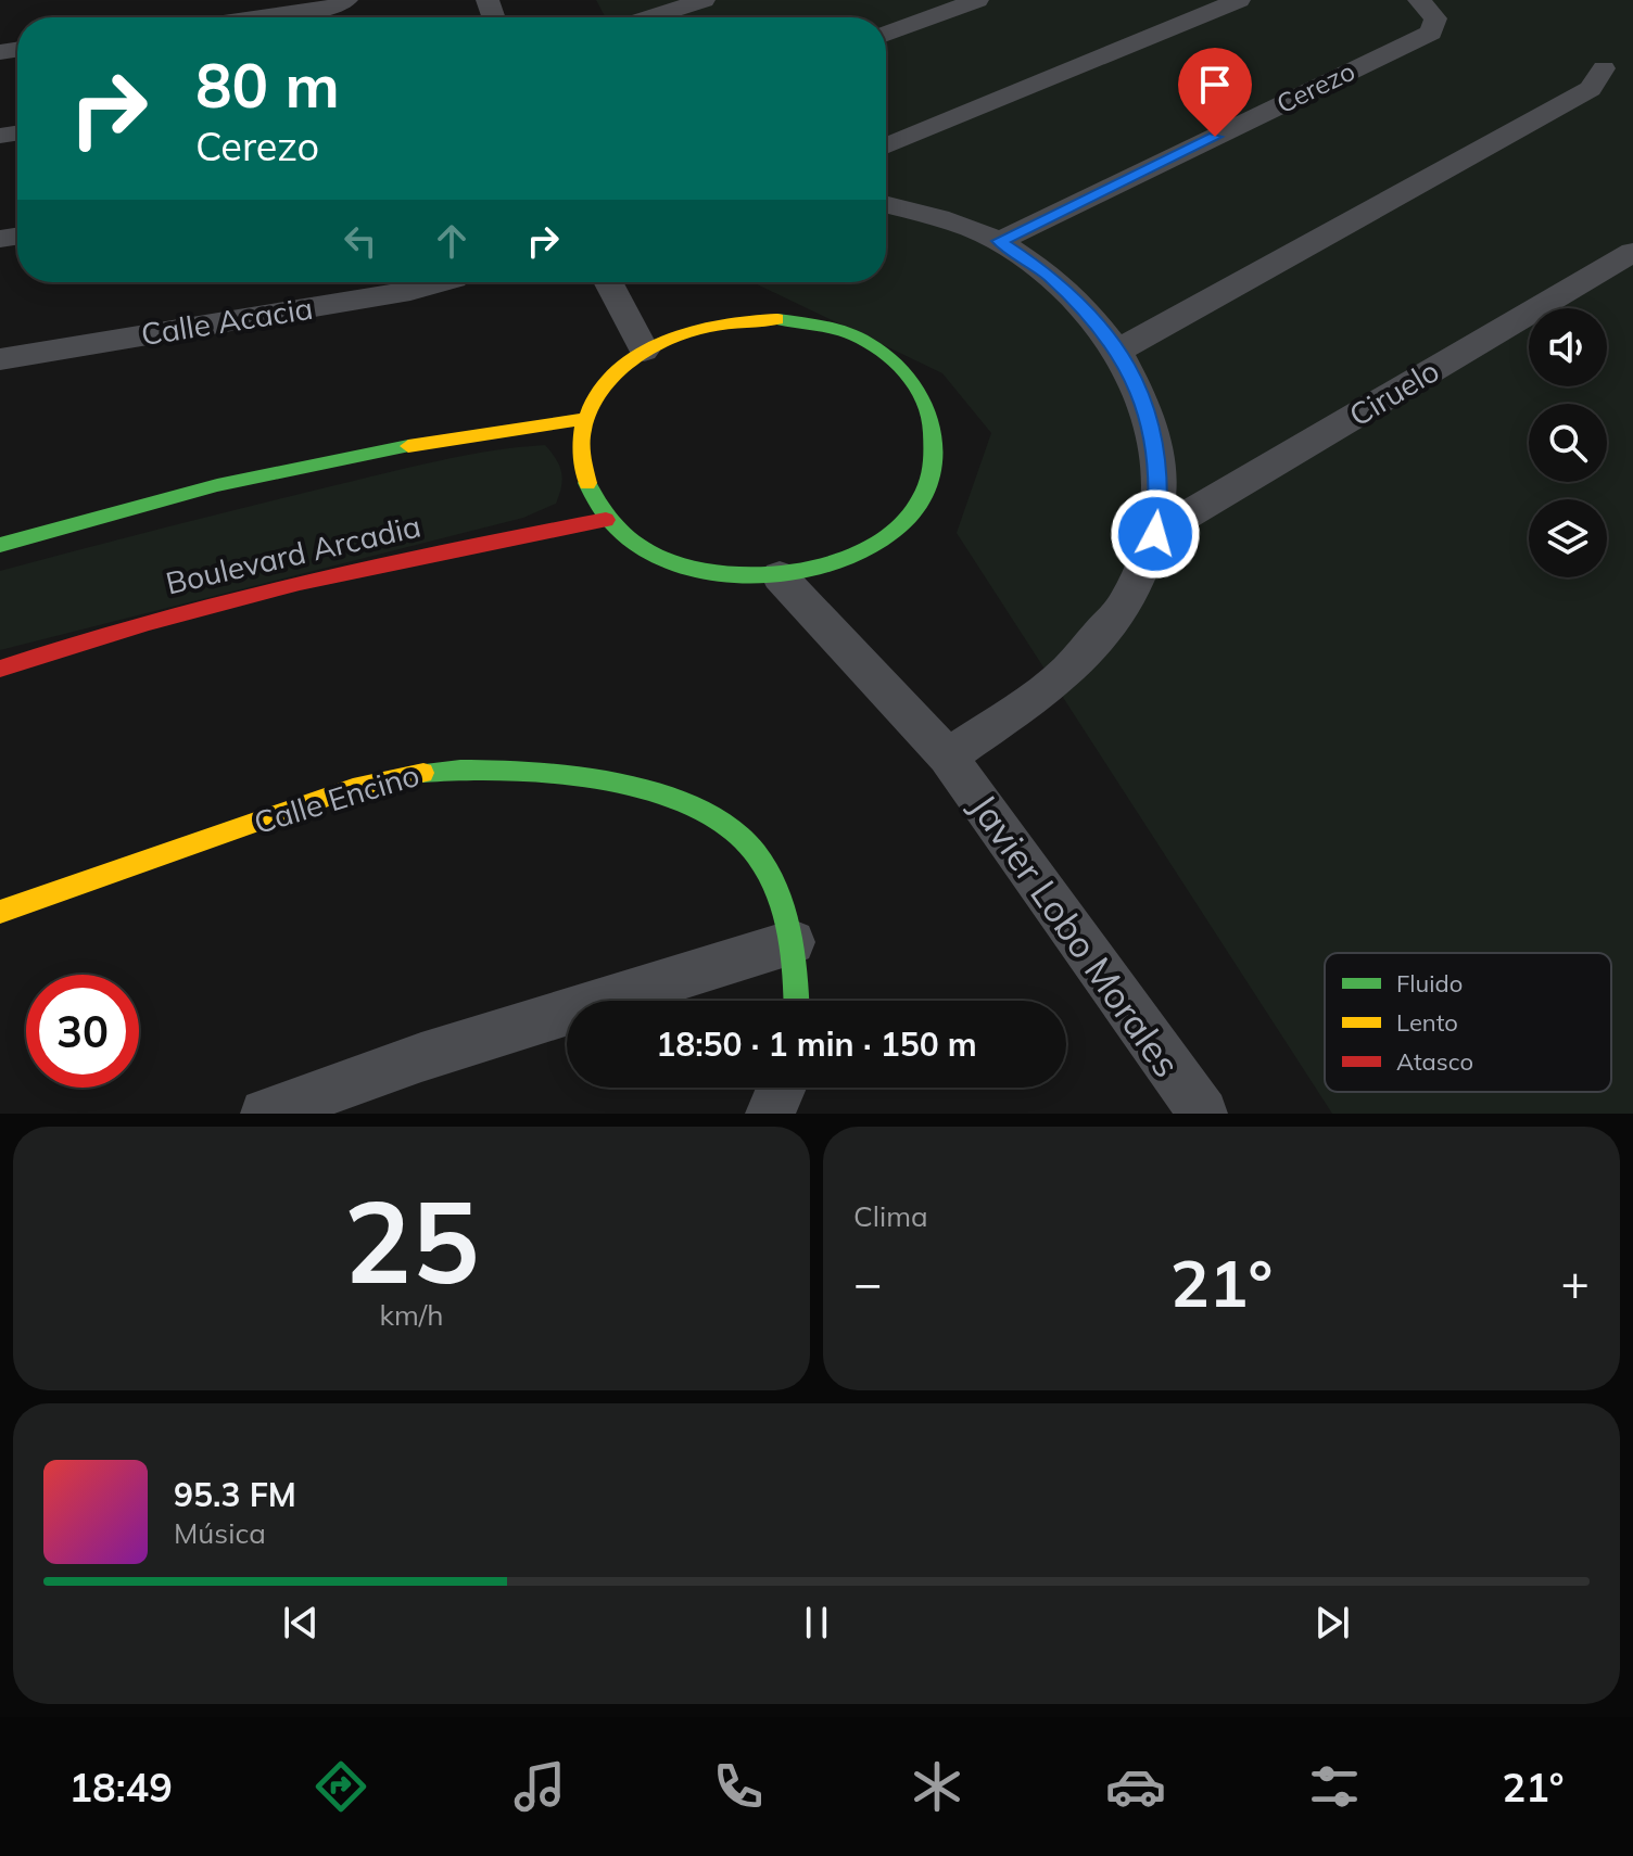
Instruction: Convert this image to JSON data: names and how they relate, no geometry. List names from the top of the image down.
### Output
{
  "streets": {
    "street": [
      "Cerezo",
      "Calle Acacia",
      "Ciruelo",
      "Boulevard Arcadia",
      "Calle Encino",
      "Javier Lobo Morales"
    ]
  },
  "crossings": [
    ["Boulevard Arcadia", "Javier Lobo Morales"]
  ],
  "legend": ["Fluido", "Lento", "Atasco"],
  "page": {
    "turn": ["80 m", "Cerezo"],
    "limit": "30",
    "trip": "18:50 · 1 min · 150 m",
    "tile": [
      ["25", "km/h"],
      "Clima"
    ],
    "heat": ["−", "21°", "+"],
    "song": ["95.3 FM", "Música"],
    "tabs": ["18:49", "21°"]
  }
}
